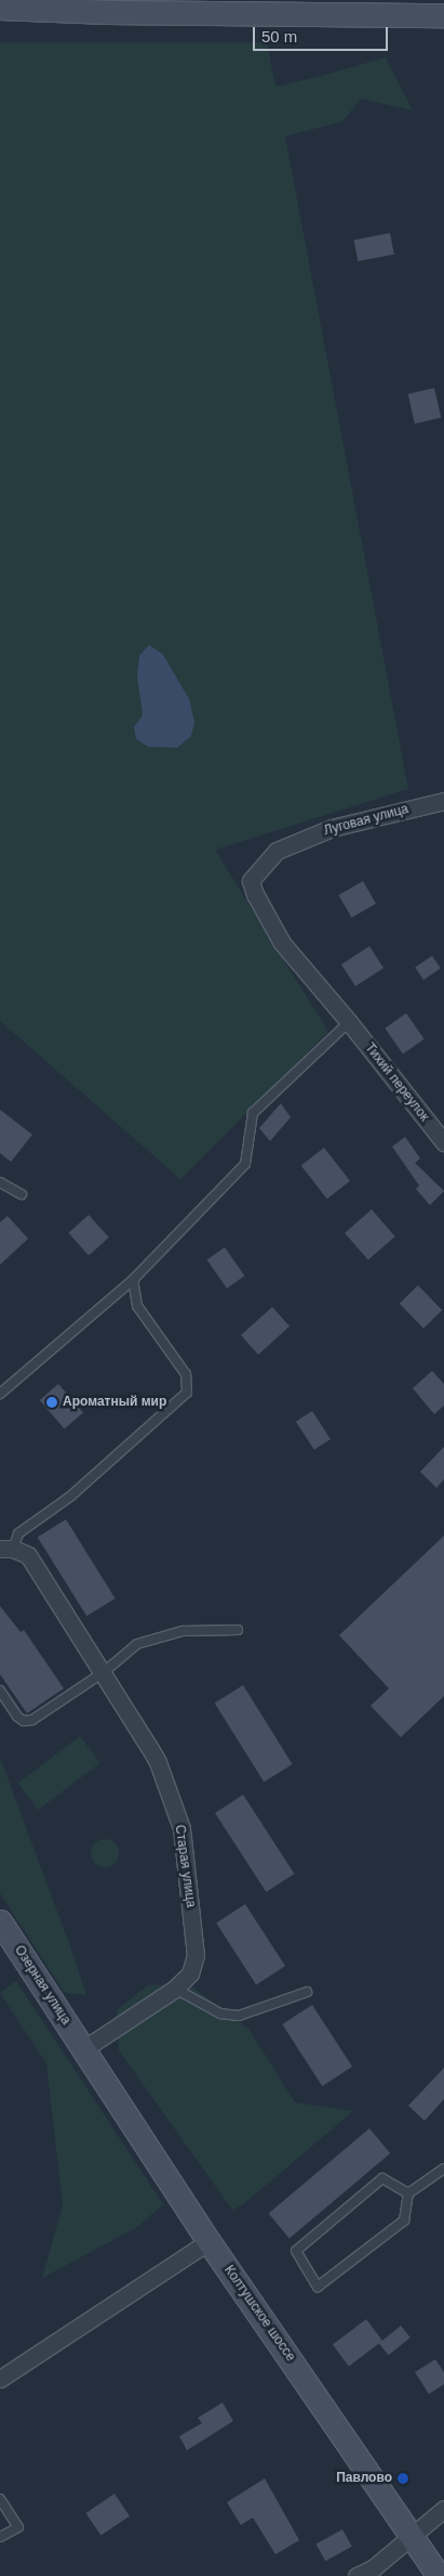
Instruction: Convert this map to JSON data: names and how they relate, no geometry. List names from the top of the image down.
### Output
{
  "streets": {
    "main road": ["Озерная улица", "Колтушское шоссе"],
    "street": ["Луговая улица", "Тихий переулок", "Старая улица"]
  },
  "crossings": [
    ["Луговая улица", "Тихий переулок"],
    ["Старая улица", "Озерная улица"],
    ["Старая улица", "Колтушское шоссе"],
    ["Озерная улица", "Колтушское шоссе"]
  ],
  "places": ["Ароматный мир", "Павлово"],
  "scale_bar": "50 m"
}
